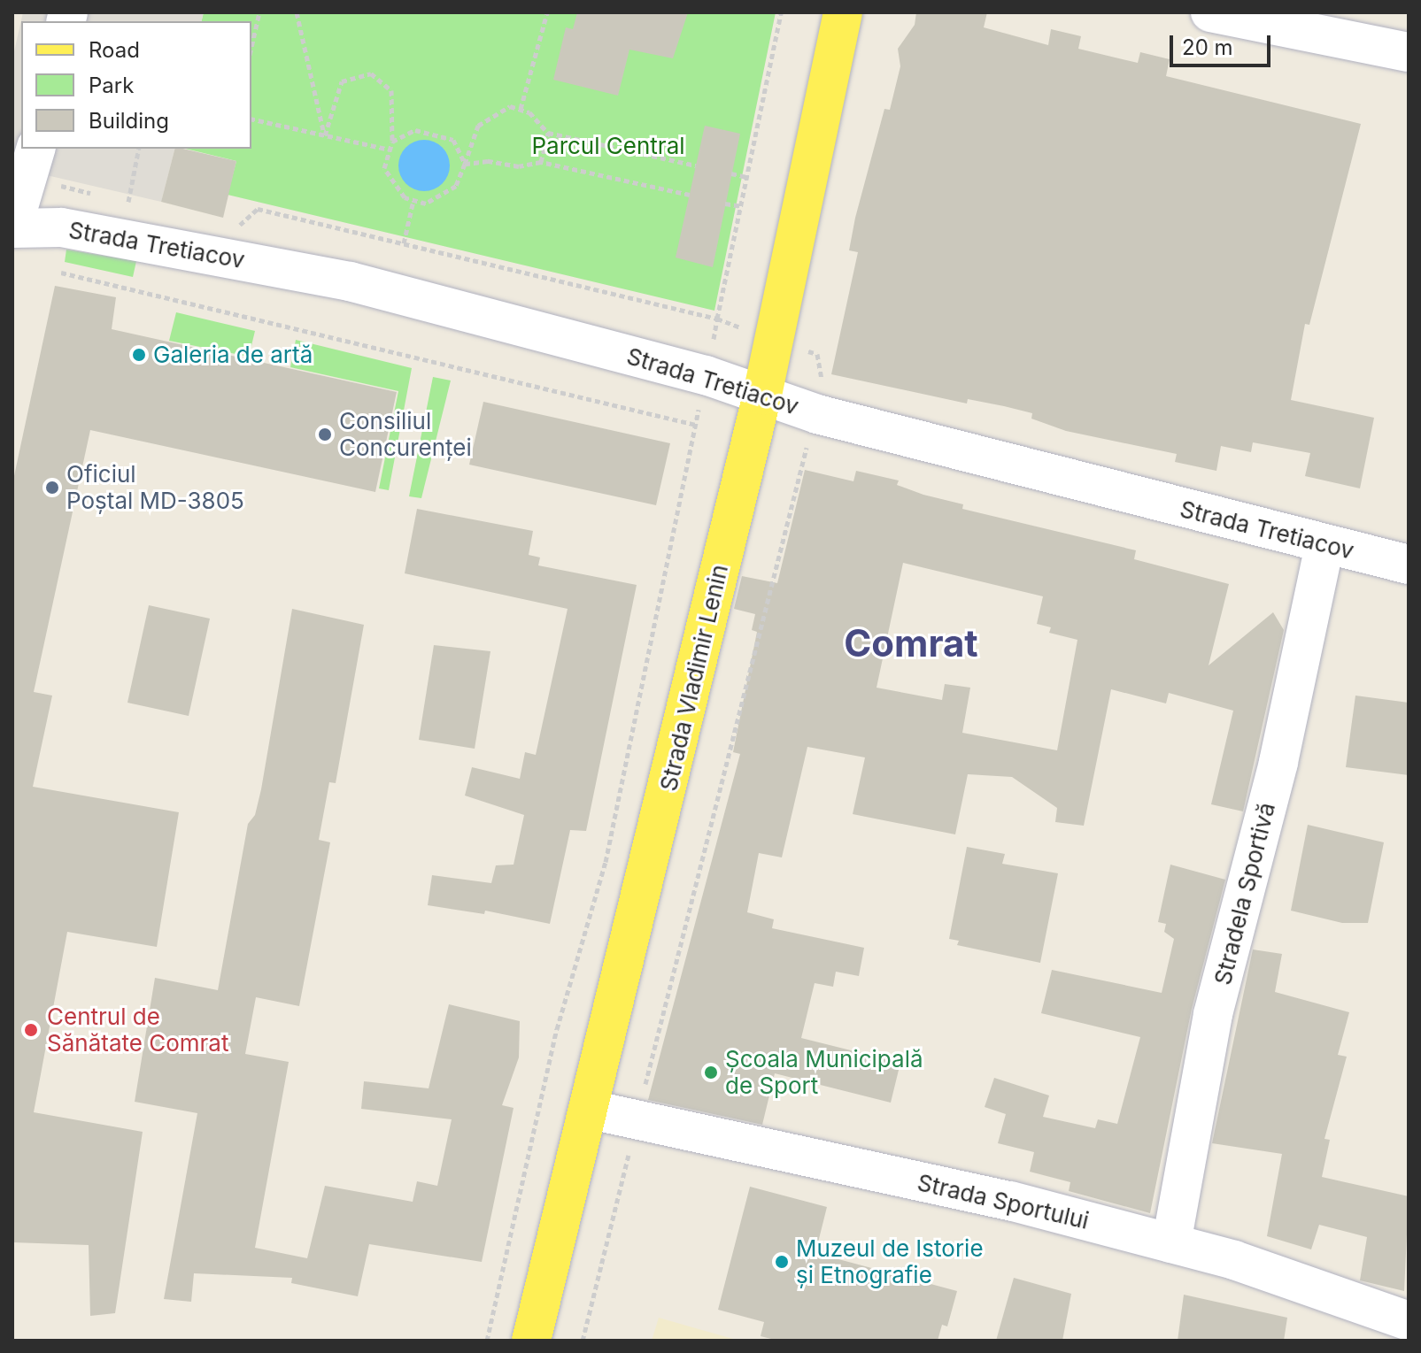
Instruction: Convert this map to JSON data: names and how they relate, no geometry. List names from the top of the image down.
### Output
{
  "streets": {
    "main road": ["Strada Vladimir Lenin"],
    "street": ["Strada Tretiacov", "Stradela Sportivă", "Strada Sportului"]
  },
  "crossings": [
    ["Strada Tretiacov", "Strada Vladimir Lenin"],
    ["Strada Tretiacov", "Stradela Sportivă"],
    ["Strada Vladimir Lenin", "Strada Sportului"],
    ["Stradela Sportivă", "Strada Sportului"]
  ],
  "districts": ["Comrat"],
  "parks": ["Parcul Central"],
  "places": [
    "Galeria de artă",
    "Consiliul Concurenței",
    "Oficiul Poștal MD-3805",
    "Centrul de Sănătate Comrat",
    "Școala Municipală de Sport",
    "Muzeul de Istorie și Etnografie"
  ],
  "legend": ["Road", "Park", "Building"],
  "scale_bar": "20 m"
}
